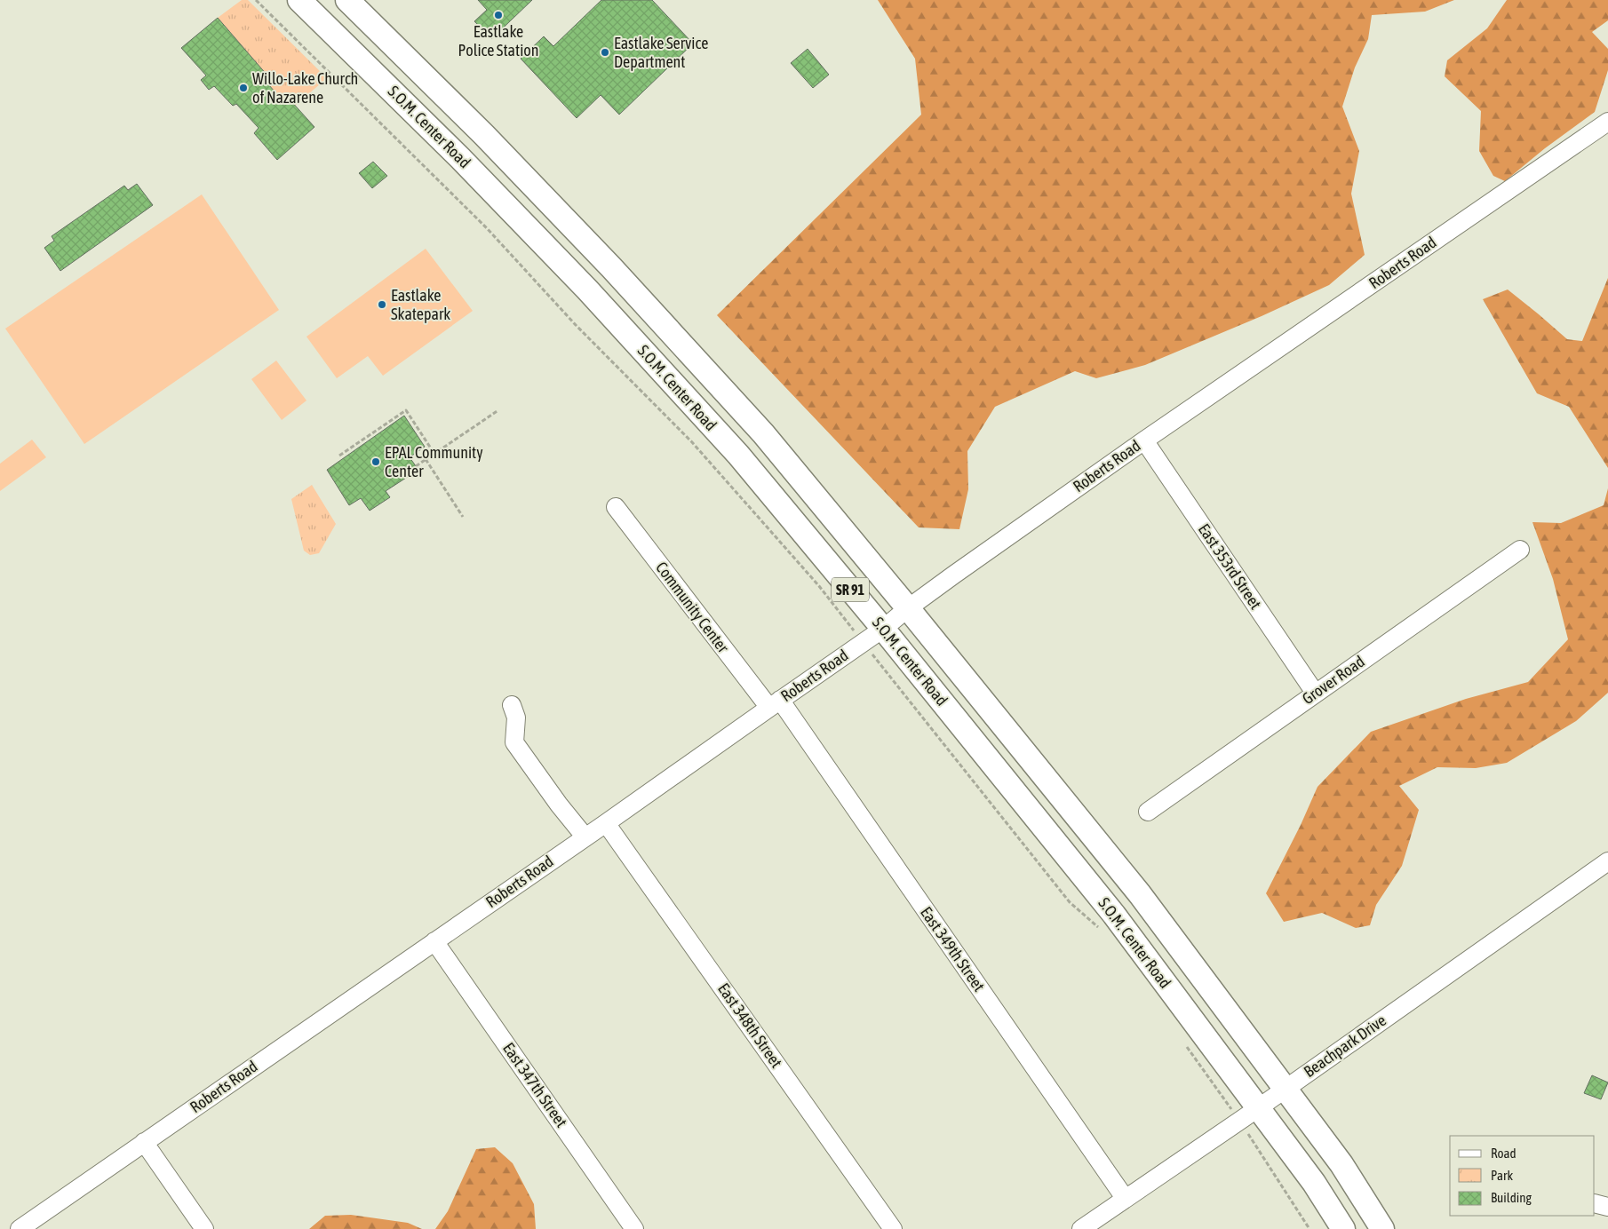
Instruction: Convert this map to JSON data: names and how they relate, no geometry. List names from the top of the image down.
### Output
{
  "streets": {
    "main road": ["S.O.M. Center Road", "SR 91"],
    "street": [
      "Roberts Road",
      "East 353rd Street",
      "Community Center",
      "Grover Road",
      "East 349th Street",
      "East 348th Street",
      "Beachpark Drive",
      "East 347th Street"
    ]
  },
  "crossings": [
    ["S.O.M. Center Road", "Roberts Road"],
    ["S.O.M. Center Road", "Beachpark Drive"],
    ["Roberts Road", "East 353rd Street"],
    ["Roberts Road", "Community Center"],
    ["Roberts Road", "East 349th Street"],
    ["Roberts Road", "East 348th Street"],
    ["Roberts Road", "East 347th Street"],
    ["East 353rd Street", "Grover Road"],
    ["Community Center", "East 349th Street"],
    ["East 349th Street", "Beachpark Drive"]
  ],
  "places": [
    "Eastlake Police Station",
    "Eastlake Service Department",
    "Willo-Lake Church of Nazarene",
    "Eastlake Skatepark",
    "EPAL Community Center"
  ],
  "legend": ["Road", "Park", "Building"]
}
